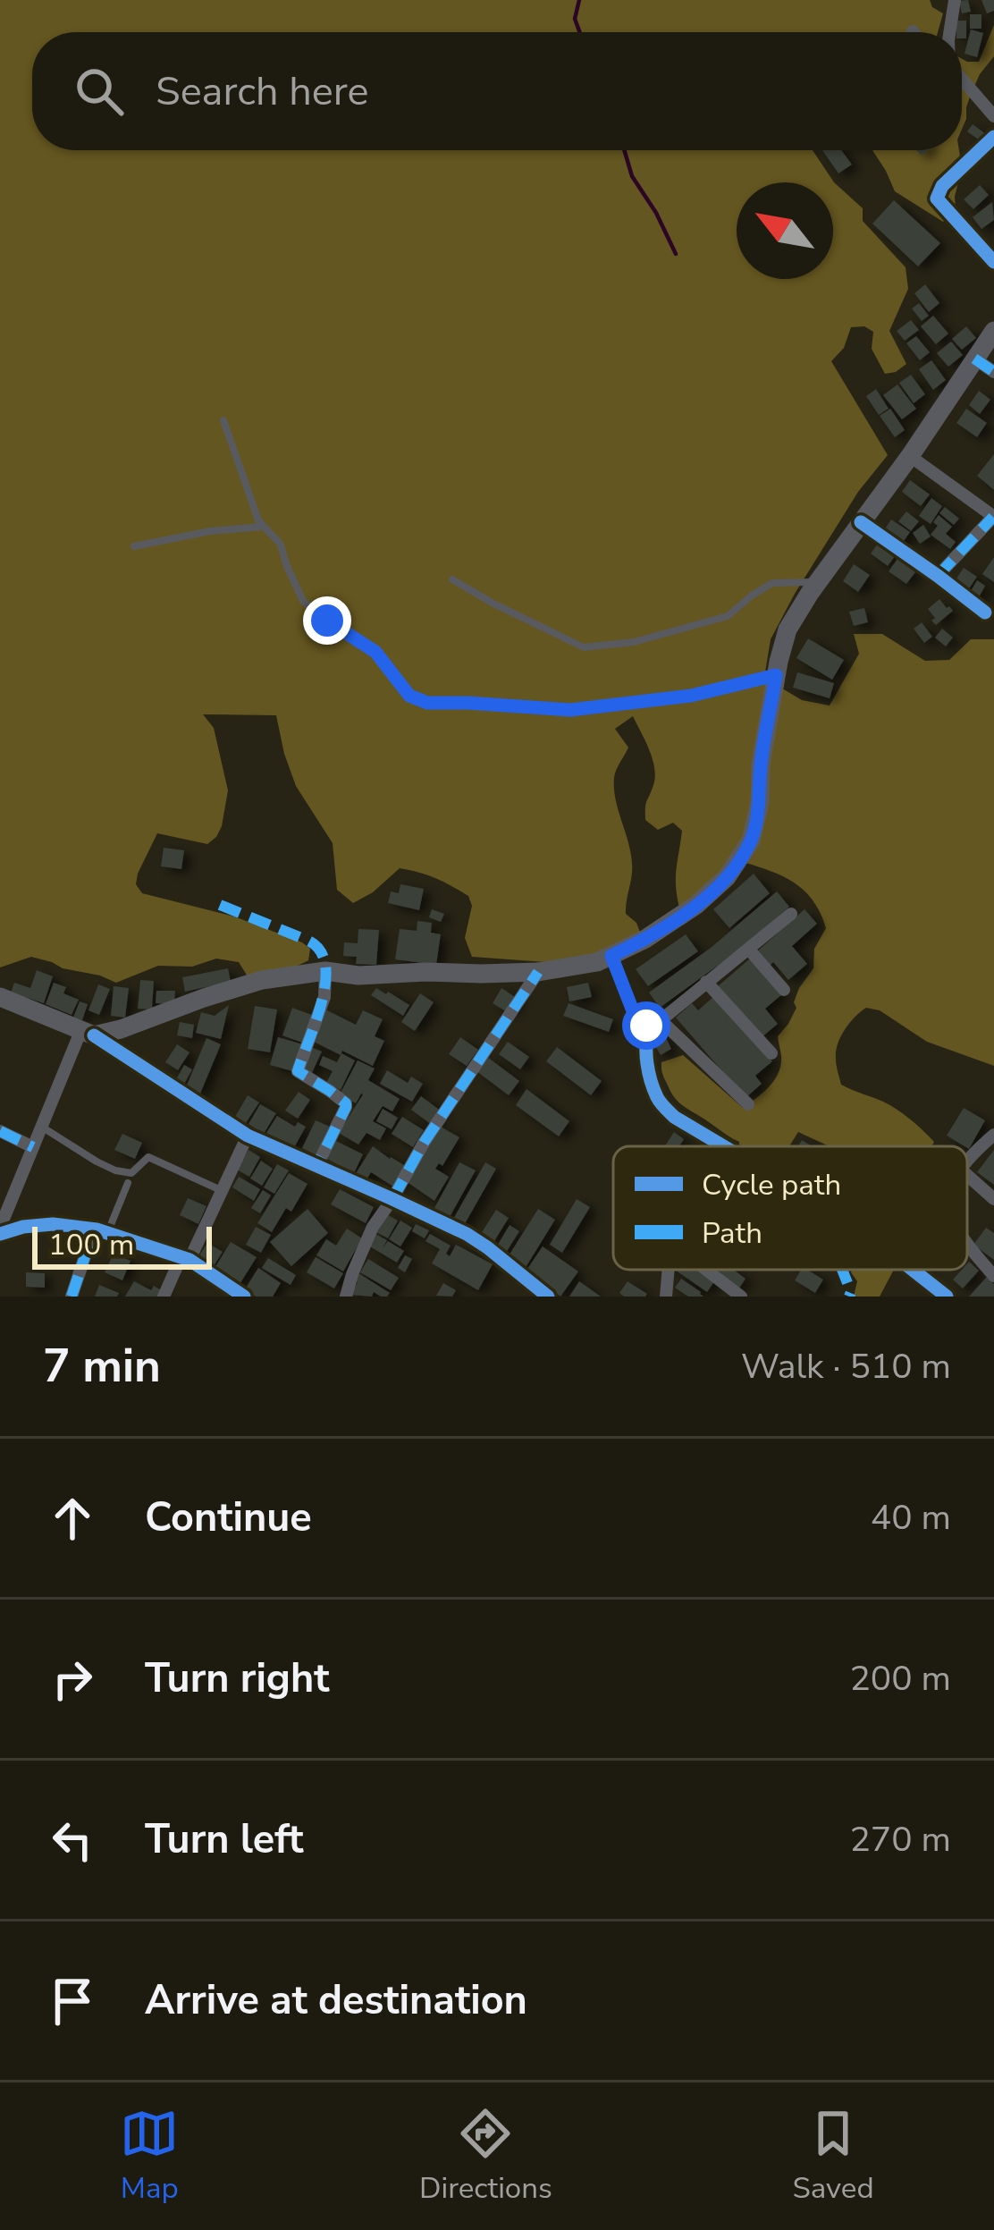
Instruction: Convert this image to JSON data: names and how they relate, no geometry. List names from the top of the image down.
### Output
{
  "legend": ["Cycle path", "Path"],
  "scale_bar": "100 m",
  "north": "top left",
  "page": {
    "search": "Search here",
    "scale": "100 m",
    "heading": ["7 min", "Walk · 510 m"],
    "list": [
      ["Continue", "40 m"],
      ["Turn right", "200 m"],
      ["Turn left", "270 m"],
      "Arrive at destination"
    ],
    "nav": ["Map", "Directions", "Saved"]
  }
}
